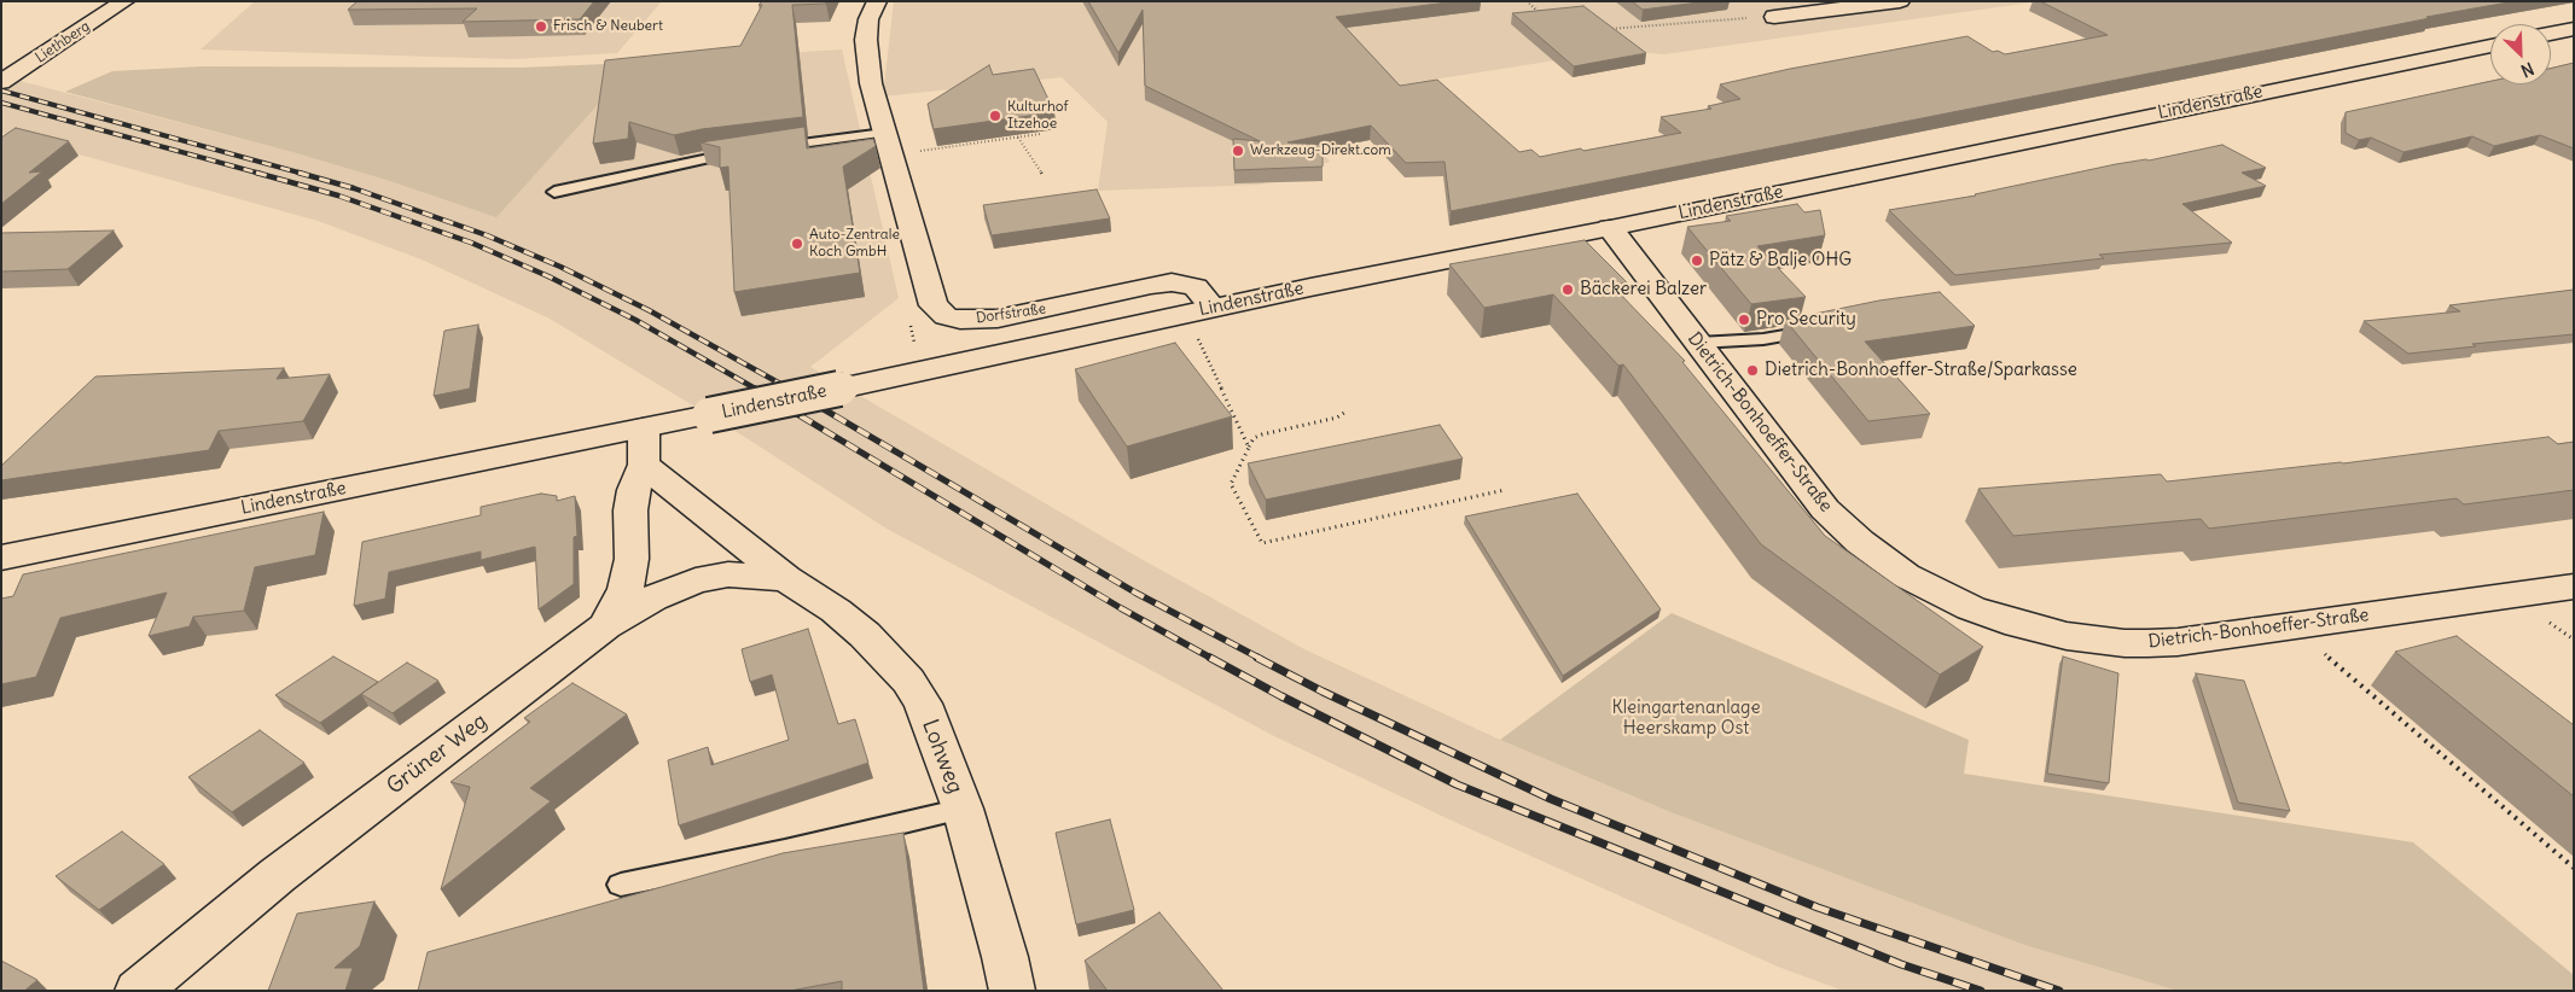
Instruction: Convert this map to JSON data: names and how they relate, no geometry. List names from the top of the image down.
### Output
{
  "streets": {
    "street": [
      "Liethberg",
      "Lindenstraße",
      "Dorfstraße",
      "Dietrich-Bonhoeffer-Straße",
      "Grüner Weg",
      "Lohweg"
    ]
  },
  "crossings": [
    ["Lindenstraße", "Dorfstraße"],
    ["Lindenstraße", "Dietrich-Bonhoeffer-Straße"],
    ["Lindenstraße", "Grüner Weg"],
    ["Lindenstraße", "Lohweg"],
    ["Grüner Weg", "Lohweg"]
  ],
  "parks": ["Kleingartenanlage Heerskamp Ost"],
  "places": [
    "Frisch & Neubert",
    "Kulturhof Itzehoe",
    "Werkzeug-Direkt.com",
    "Auto-Zentrale Koch GmbH",
    "Pätz & Balje OHG",
    "Bäckerei Balzer",
    "Pro Security",
    "Dietrich-Bonhoeffer-Straße/Sparkasse"
  ],
  "north": "bottom right"
}
